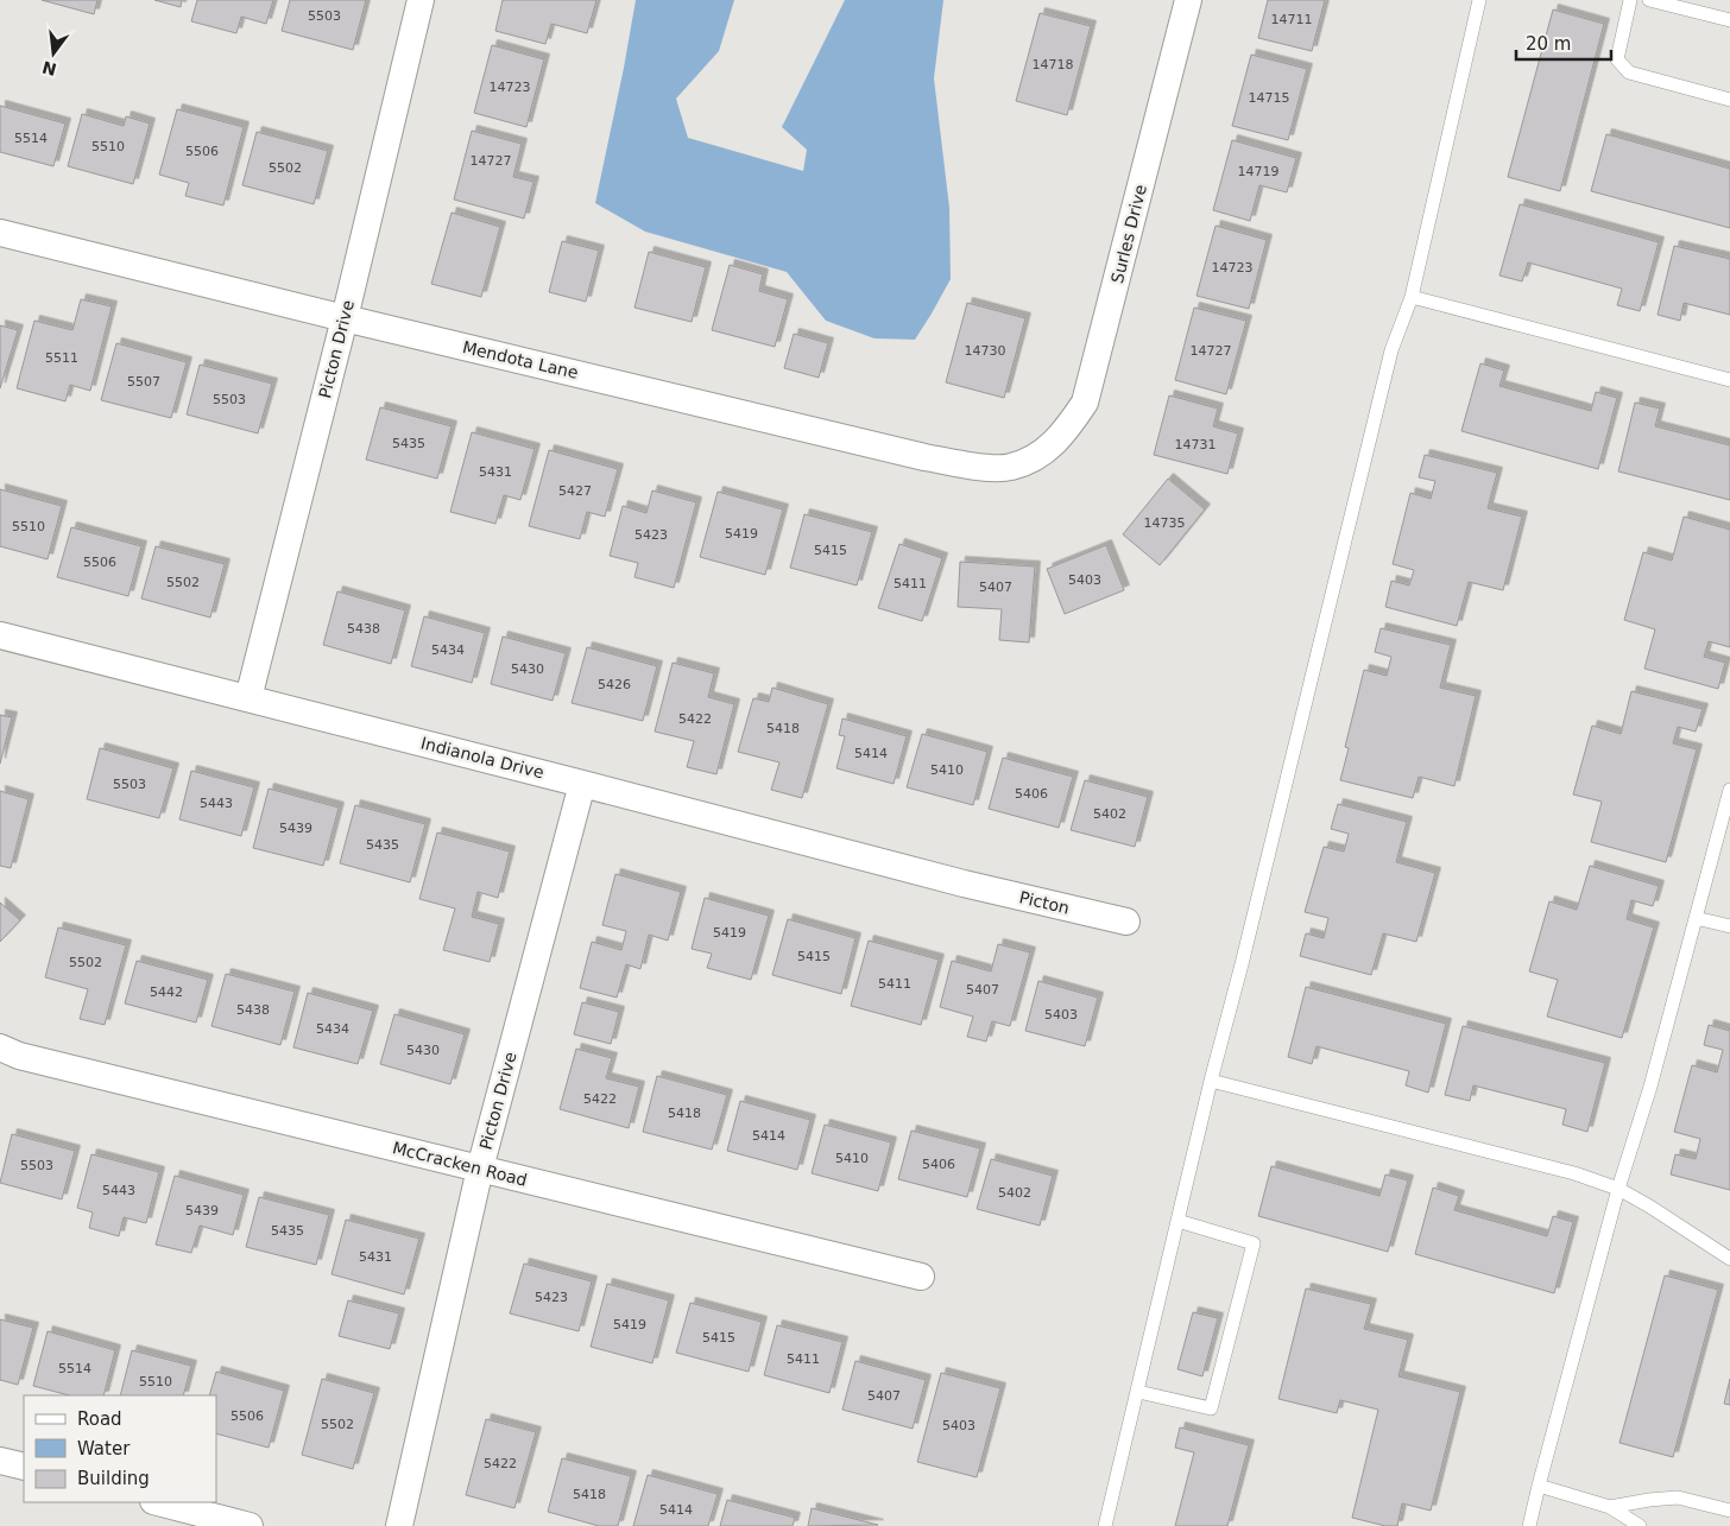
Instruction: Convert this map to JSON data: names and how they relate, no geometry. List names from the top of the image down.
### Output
{
  "streets": {
    "street": [
      "Surles Drive",
      "Picton Drive",
      "Mendota Lane",
      "Indianola Drive",
      "Picton",
      "McCracken Road"
    ]
  },
  "crossings": [
    ["Surles Drive", "Mendota Lane"],
    ["Picton Drive", "Mendota Lane"],
    ["Picton Drive", "Indianola Drive"],
    ["Picton Drive", "McCracken Road"],
    ["Indianola Drive", "Picton"]
  ],
  "house_numbers": [
    "5503",
    "14711",
    "14718",
    "14723",
    "14715",
    "5514",
    "5510",
    "5506",
    "14727",
    "5502",
    "14719",
    "14723",
    "14730",
    "14727",
    "5511",
    "5507",
    "5503",
    "5435",
    "14731",
    "5431",
    "5427",
    "14735",
    "5510",
    "5419",
    "5423",
    "5415",
    "5506",
    "5403",
    "5502",
    "5411",
    "5407",
    "5438",
    "5434",
    "5430",
    "5426",
    "5422",
    "5418",
    "5414",
    "5410",
    "5503",
    "5406",
    "5443",
    "5402",
    "5439",
    "5435",
    "5419",
    "5415",
    "5502",
    "5411",
    "5407",
    "5442",
    "5438",
    "5403",
    "5434",
    "5430",
    "5422",
    "5418",
    "5414",
    "5410",
    "5406",
    "5503",
    "5443",
    "5402",
    "5439",
    "5435",
    "5431",
    "5423",
    "5419",
    "5415",
    "5411",
    "5514",
    "5510",
    "5407",
    "5506",
    "5502",
    "5403",
    "5422",
    "5418",
    "5414"
  ],
  "legend": ["Road", "Water", "Building"],
  "scale_bar": "20 m",
  "north": "bottom"
}
